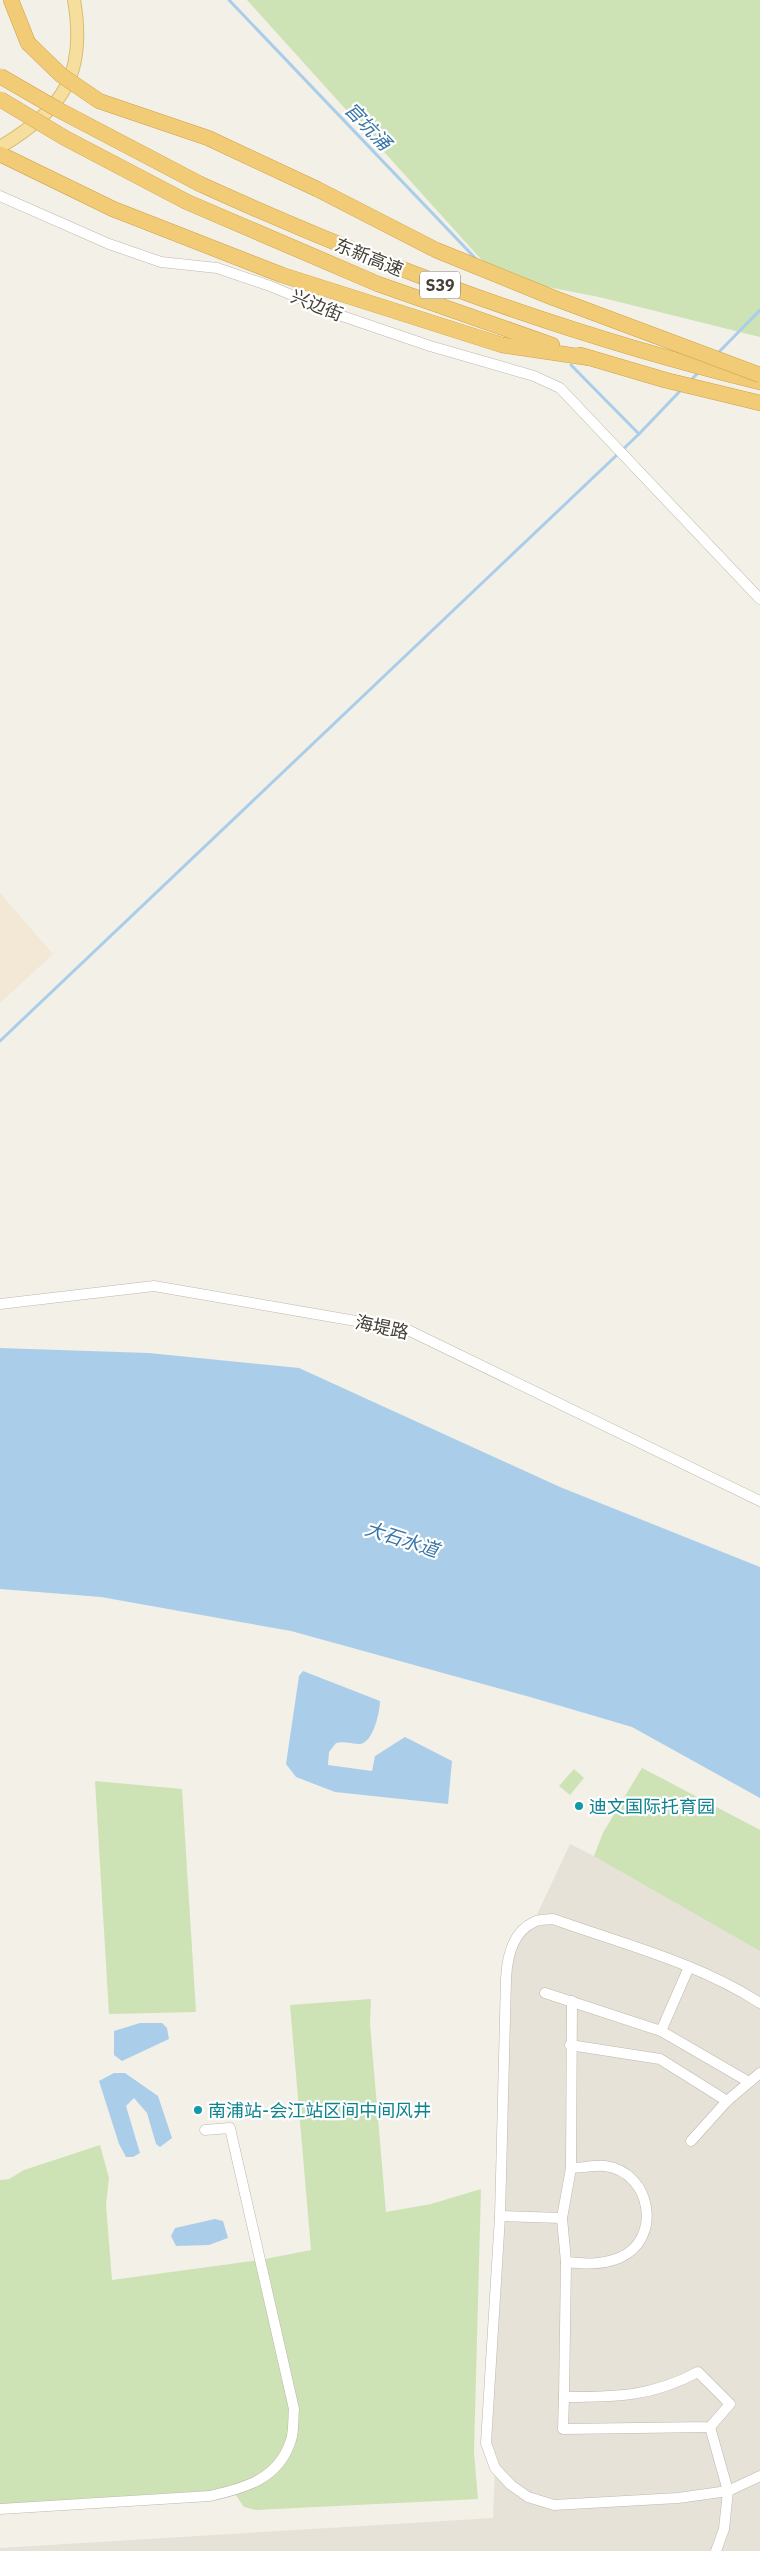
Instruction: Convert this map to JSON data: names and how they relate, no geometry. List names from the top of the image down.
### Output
{
  "streets": {
    "highway": ["东新高速", "S39"],
    "street": ["兴边街", "海堤路"]
  },
  "water": ["官坑涌", "大石水道"],
  "places": ["迪文国际托育园", "南浦站-会江站区间中间风井"]
}
